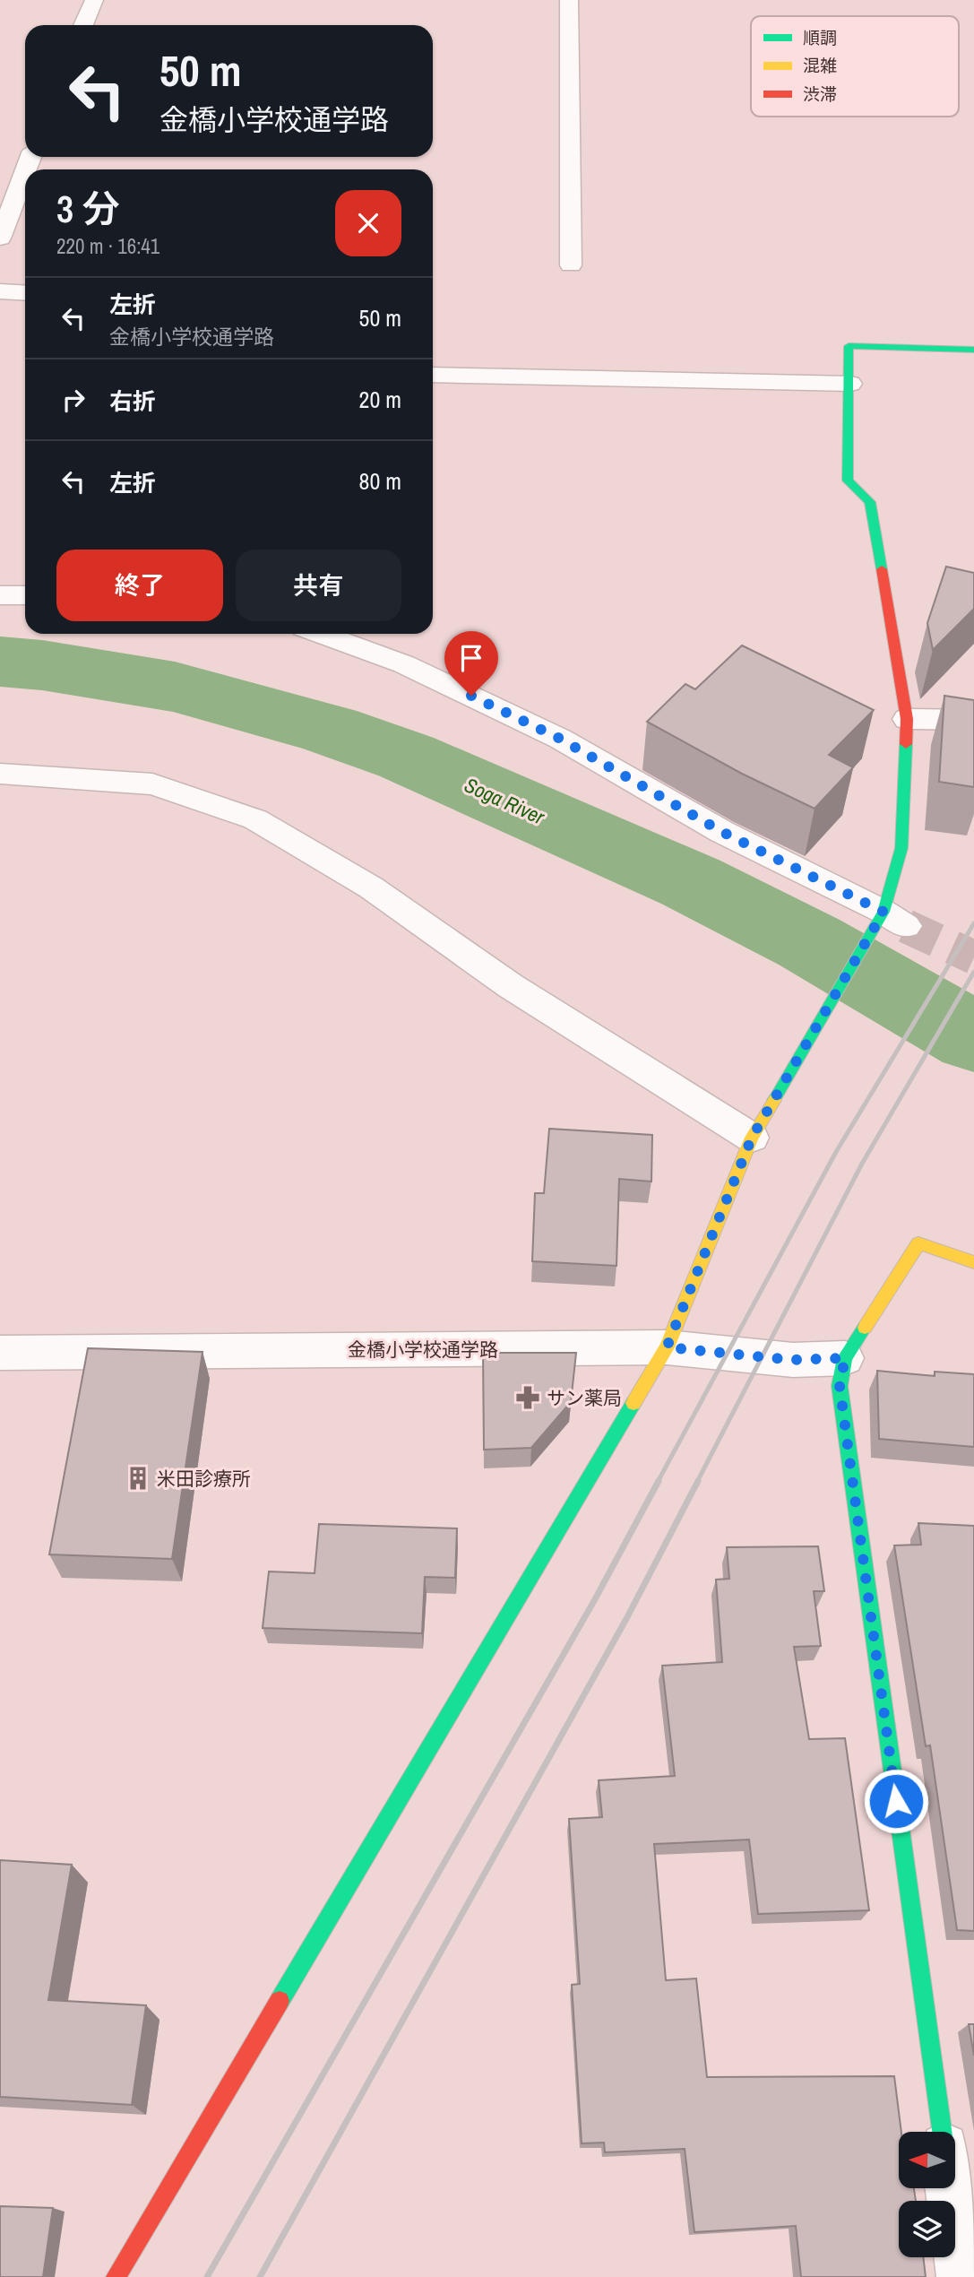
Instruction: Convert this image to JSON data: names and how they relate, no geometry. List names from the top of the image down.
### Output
{
  "streets": {
    "street": ["金橋小学校通学路"]
  },
  "water": ["Soga River"],
  "places": {
    "pharmacy": ["サン薬局"],
    "building": ["米田診療所"]
  },
  "legend": ["順調", "混雑", "渋滞"],
  "north": "left",
  "page": {
    "turn": ["50 m", "金橋小学校通学路"],
    "heading": ["3 分", "220 m · 16:41"],
    "list": [
      {
        "name": "左折",
        "note": "金橋小学校通学路",
        "value": "50 m"
      },
      {
        "name": "右折",
        "value": "20 m"
      },
      {
        "name": "左折",
        "value": "80 m"
      }
    ],
    "buttons": ["終了", "共有"]
  }
}
